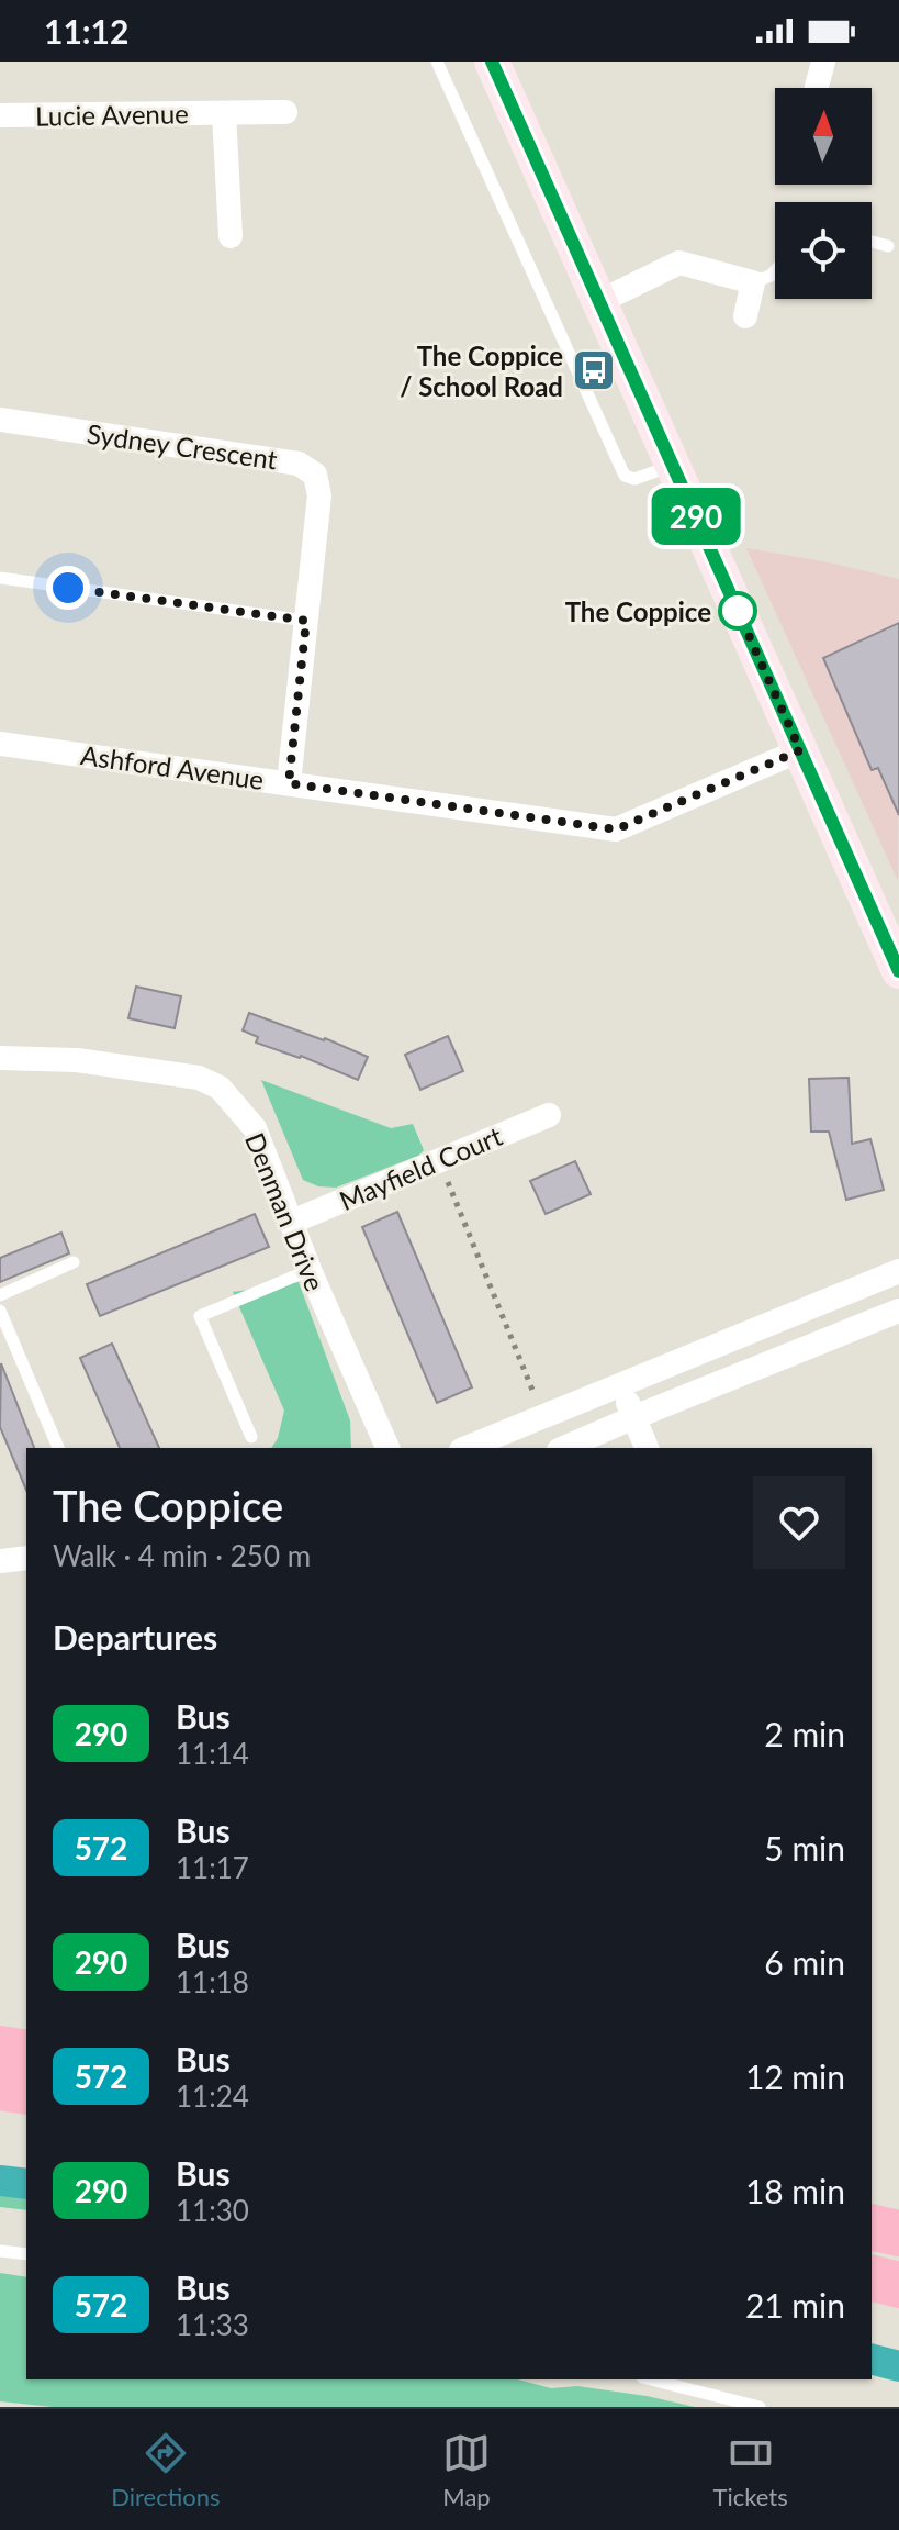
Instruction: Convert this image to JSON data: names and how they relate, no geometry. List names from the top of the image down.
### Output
{
  "streets": {
    "street": [
      "Lucie Avenue",
      "Sydney Crescent",
      "Ashford Avenue",
      "Mayfield Court",
      "Denman Drive"
    ]
  },
  "crossings": [
    ["Sydney Crescent", "Ashford Avenue"],
    ["Mayfield Court", "Denman Drive"]
  ],
  "places": {
    "bus stop": ["The Coppice / School Road"],
    "other": ["The Coppice"]
  },
  "lines": ["bus line 290"],
  "north": "top",
  "page": {
    "status": "11:12",
    "on_map": "290",
    "heading": [
      ["The Coppice", "Walk · 4 min · 250 m"],
      "Departures"
    ],
    "list": [
      {
        "mark": "290",
        "name": "Bus",
        "note": "11:14",
        "value": "2 min"
      },
      {
        "mark": "572",
        "name": "Bus",
        "note": "11:17",
        "value": "5 min"
      },
      {
        "mark": "290",
        "name": "Bus",
        "note": "11:18",
        "value": "6 min"
      },
      {
        "mark": "572",
        "name": "Bus",
        "note": "11:24",
        "value": "12 min"
      },
      {
        "mark": "290",
        "name": "Bus",
        "note": "11:30",
        "value": "18 min"
      },
      {
        "mark": "572",
        "name": "Bus",
        "note": "11:33",
        "value": "21 min"
      }
    ],
    "tabs": ["Directions", "Map", "Tickets"]
  }
}
